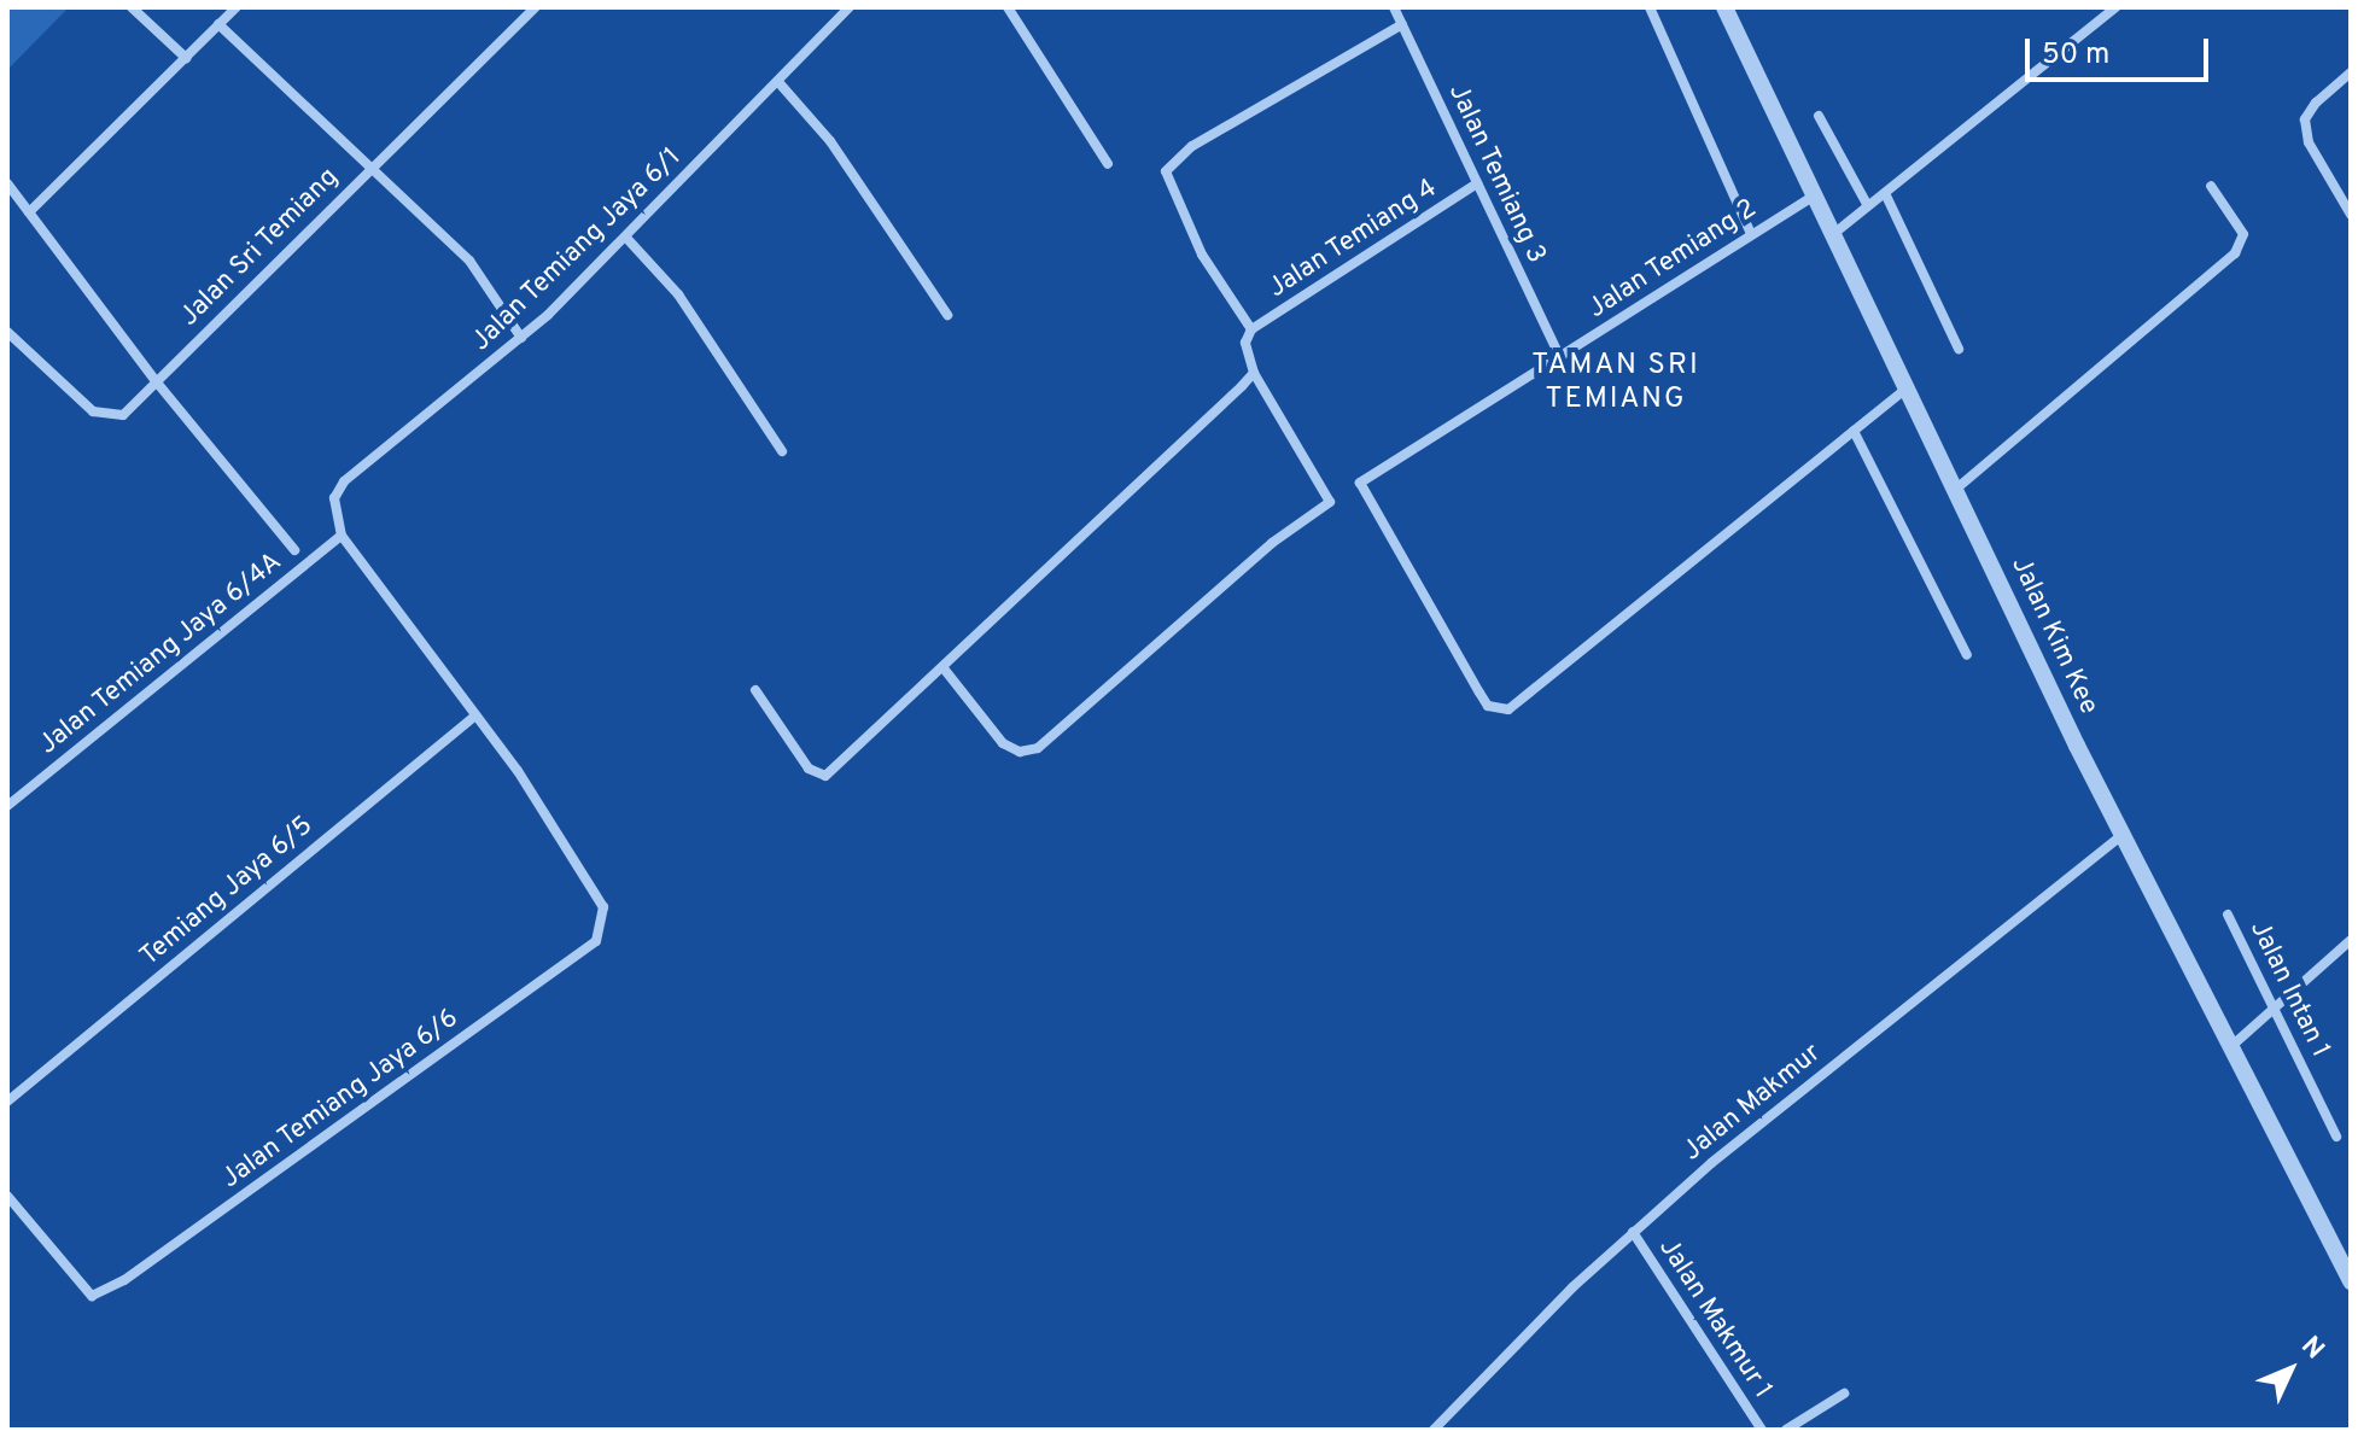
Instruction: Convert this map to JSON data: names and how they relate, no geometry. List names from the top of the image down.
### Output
{
  "streets": {
    "street": [
      "Jalan Temiang 3",
      "Jalan Temiang 4",
      "Jalan Sri Temiang",
      "Jalan Temiang Jaya 6/1",
      "Jalan Temiang 2",
      "Jalan Kim Kee",
      "Jalan Temiang Jaya 6/4A",
      "Temiang Jaya 6/5",
      "Jalan Intan 1",
      "Jalan Temiang Jaya 6/6",
      "Jalan Makmur",
      "Jalan Makmur 1"
    ]
  },
  "crossings": [
    ["Jalan Temiang 3", "Jalan Temiang 4"],
    ["Jalan Temiang 3", "Jalan Temiang 2"],
    ["Jalan Temiang Jaya 6/1", "Jalan Temiang Jaya 6/4A"],
    ["Jalan Temiang 2", "Jalan Kim Kee"],
    ["Jalan Kim Kee", "Jalan Makmur"],
    ["Temiang Jaya 6/5", "Jalan Temiang Jaya 6/6"],
    ["Jalan Makmur", "Jalan Makmur 1"]
  ],
  "districts": ["TAMAN SRI TEMIANG"],
  "scale_bar": "50 m",
  "north": "top right"
}
